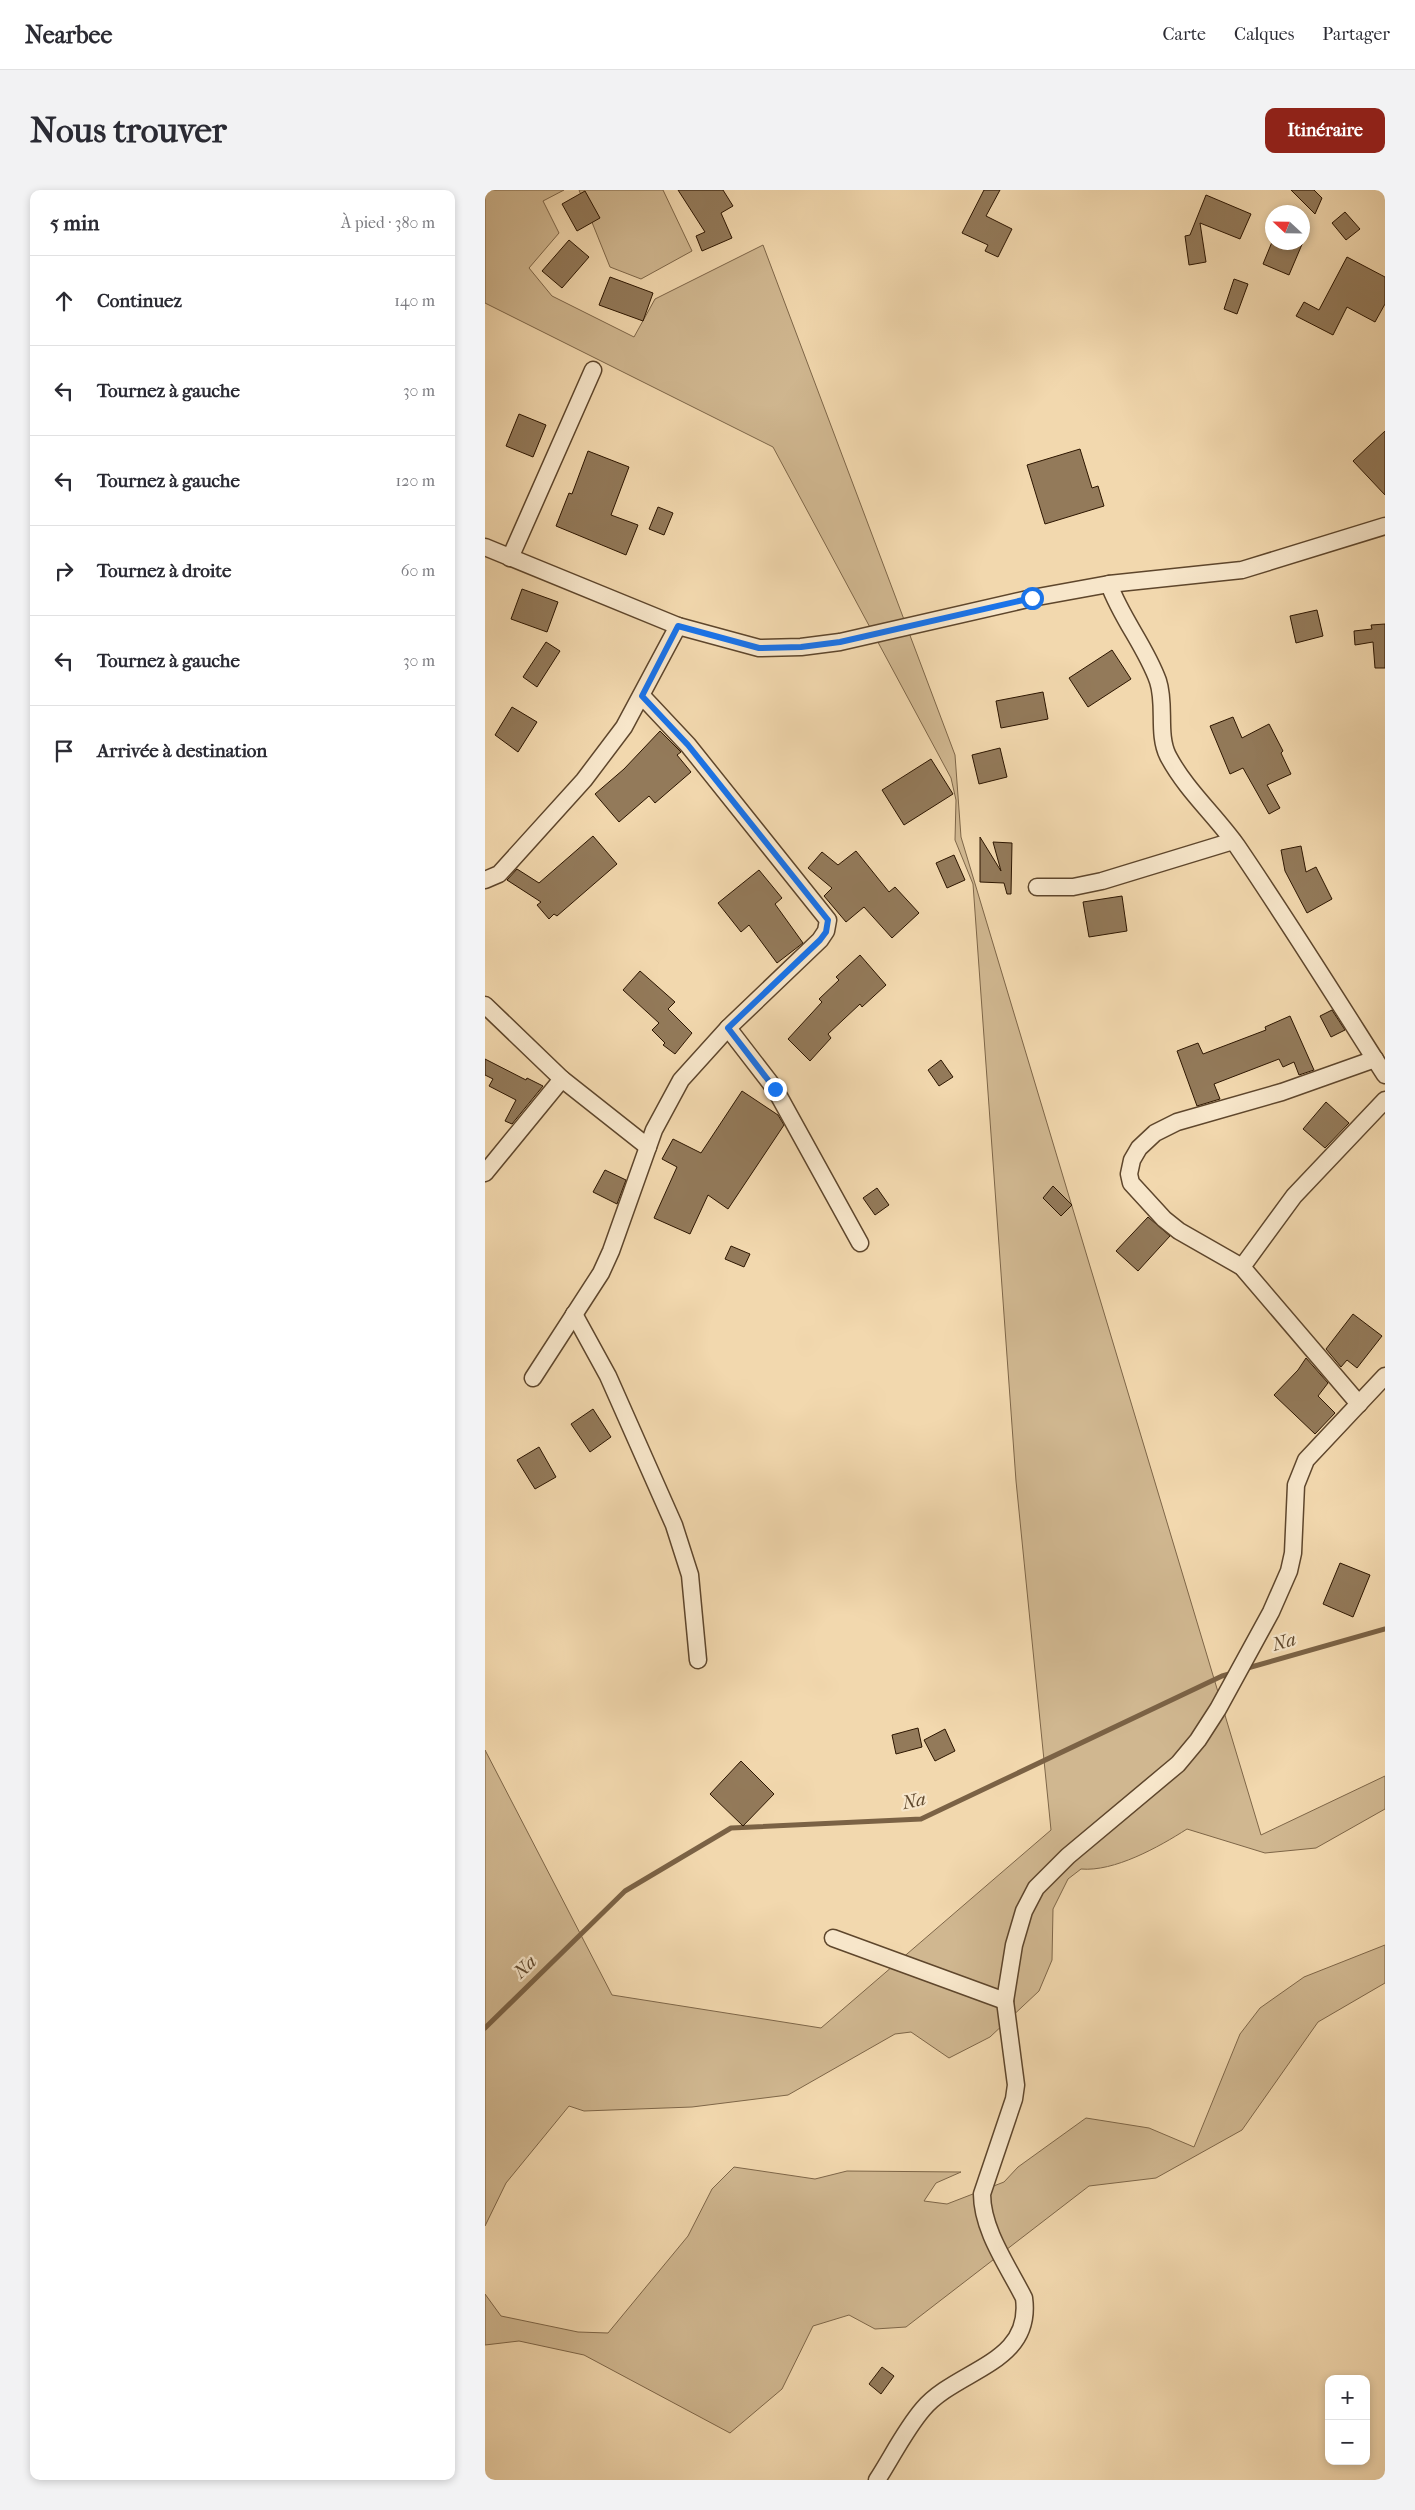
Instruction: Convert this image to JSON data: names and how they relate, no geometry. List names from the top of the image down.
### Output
{
  "water": ["Na"],
  "north": "left",
  "page": {
    "header": "Nearbee",
    "nav": ["Carte", "Calques", "Partager"],
    "buttons": "Itinéraire",
    "title": "Nous trouver",
    "heading": ["5 min", "À pied · 380 m"],
    "list": [
      ["Continuez", "140 m"],
      ["Tournez à gauche", "30 m"],
      ["Tournez à gauche", "120 m"],
      ["Tournez à droite", "60 m"],
      ["Tournez à gauche", "30 m"],
      "Arrivée à destination"
    ],
    "map_buttons": ["+", "−"]
  }
}
